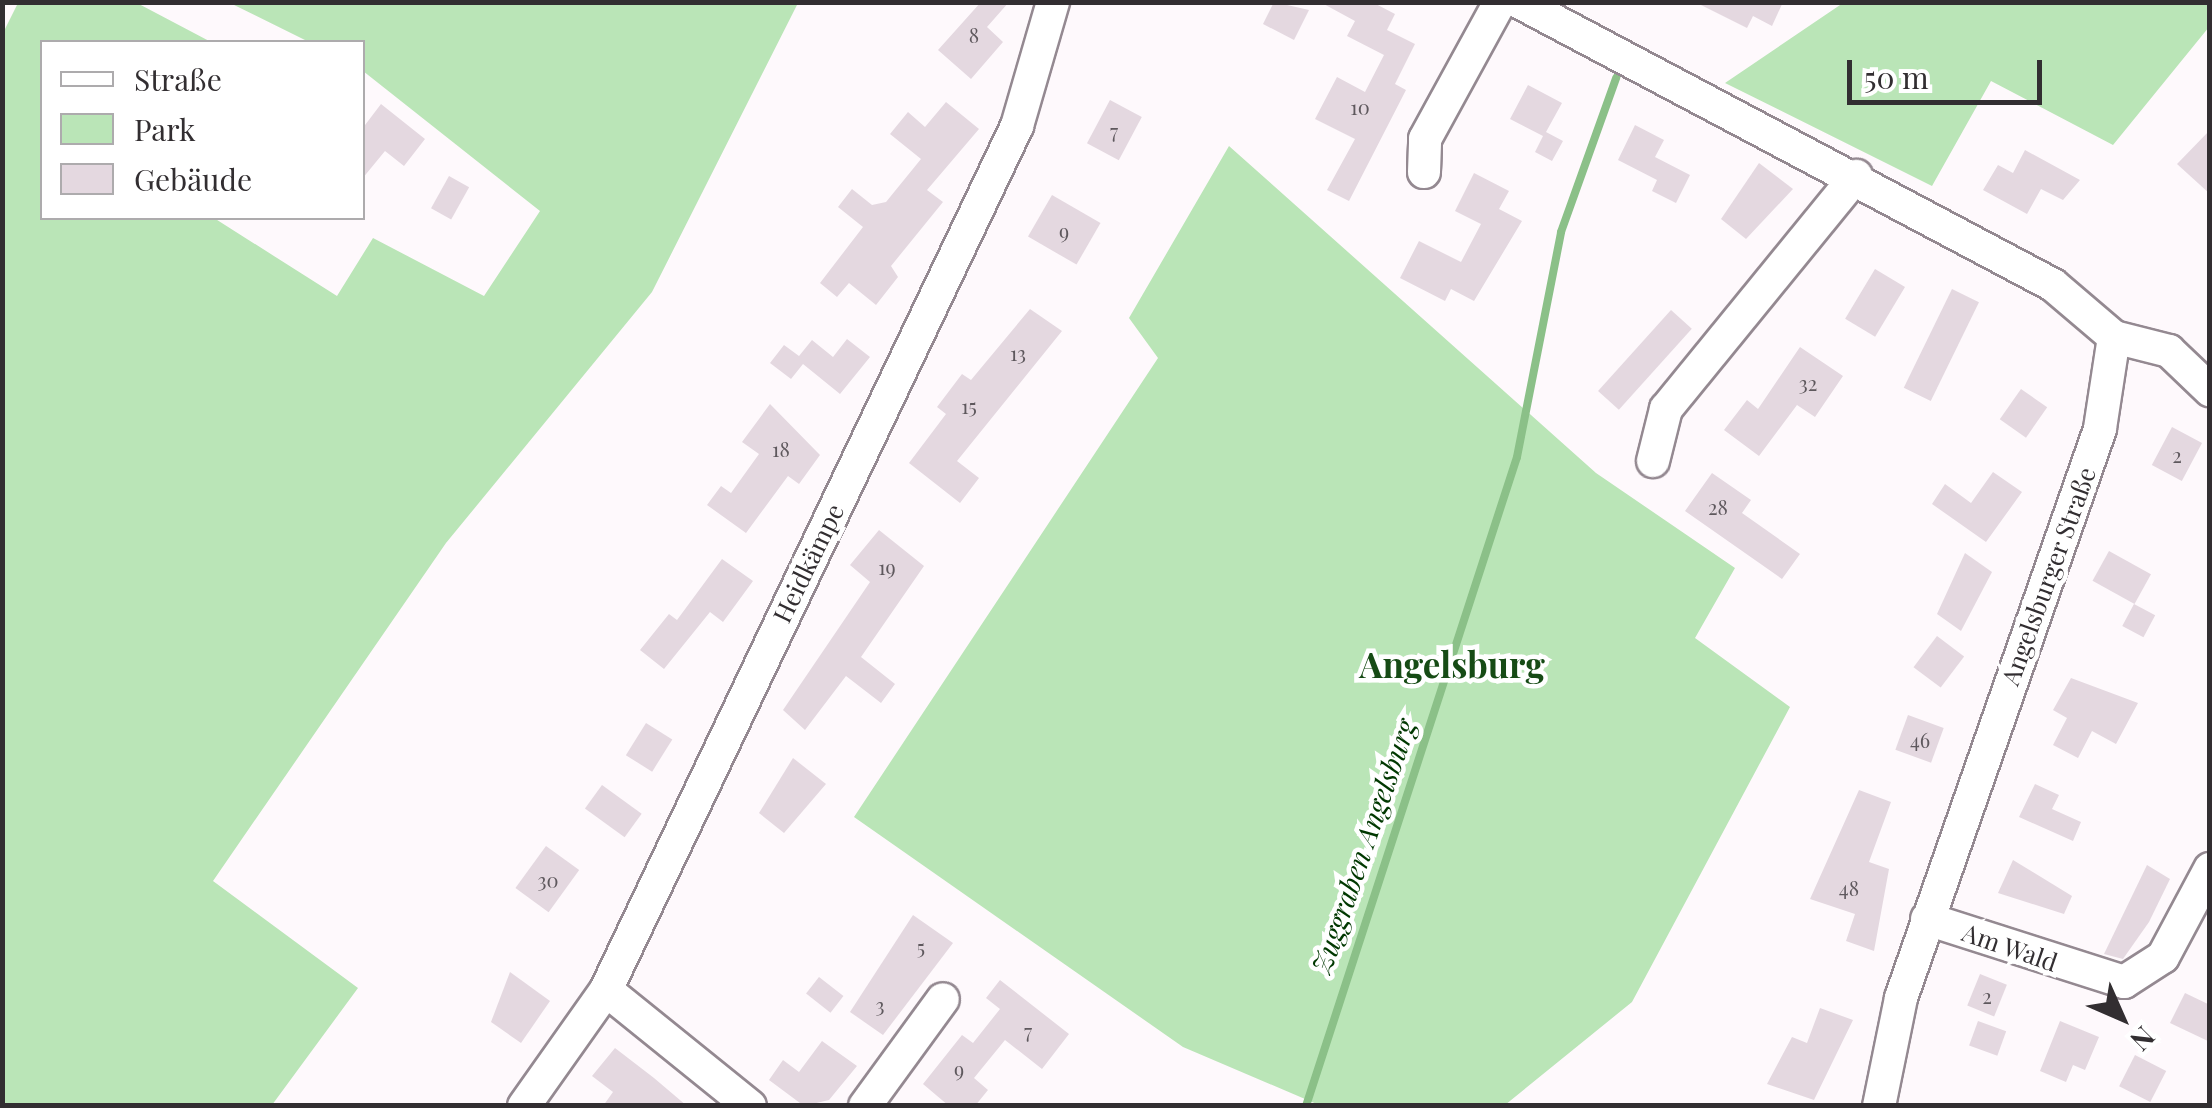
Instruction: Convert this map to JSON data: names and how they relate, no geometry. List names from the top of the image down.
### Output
{
  "streets": {
    "street": ["Heidkämpe", "Angelsburger Straße", "Am Wald"]
  },
  "crossings": [
    ["Angelsburger Straße", "Am Wald"]
  ],
  "districts": ["Angelsburg"],
  "water": ["Zuggraben Angelsburg"],
  "house_numbers": [
    "8",
    "10",
    "7",
    "9",
    "13",
    "32",
    "15",
    "18",
    "2",
    "28",
    "19",
    "46",
    "30",
    "48",
    "5",
    "2",
    "3",
    "7",
    "9"
  ],
  "legend": ["Straße", "Park", "Gebäude"],
  "scale_bar": "50 m",
  "north": "bottom right"
}
